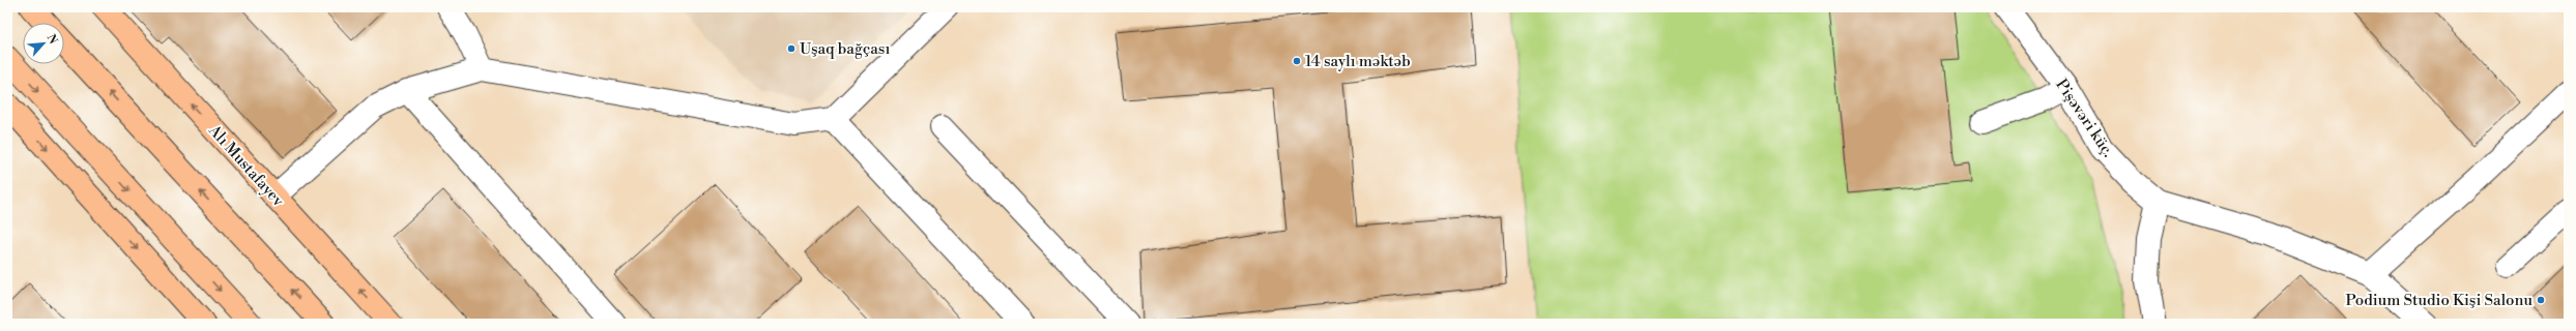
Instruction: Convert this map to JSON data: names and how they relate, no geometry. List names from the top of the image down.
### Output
{
  "streets": {
    "main road": ["Alı Mustafayev"],
    "street": ["Pişəvəri küç."]
  },
  "places": ["Uşaq bağçası", "14 saylı məktəb", "Podium Studio Kişi Salonu"],
  "north": "top right"
}
